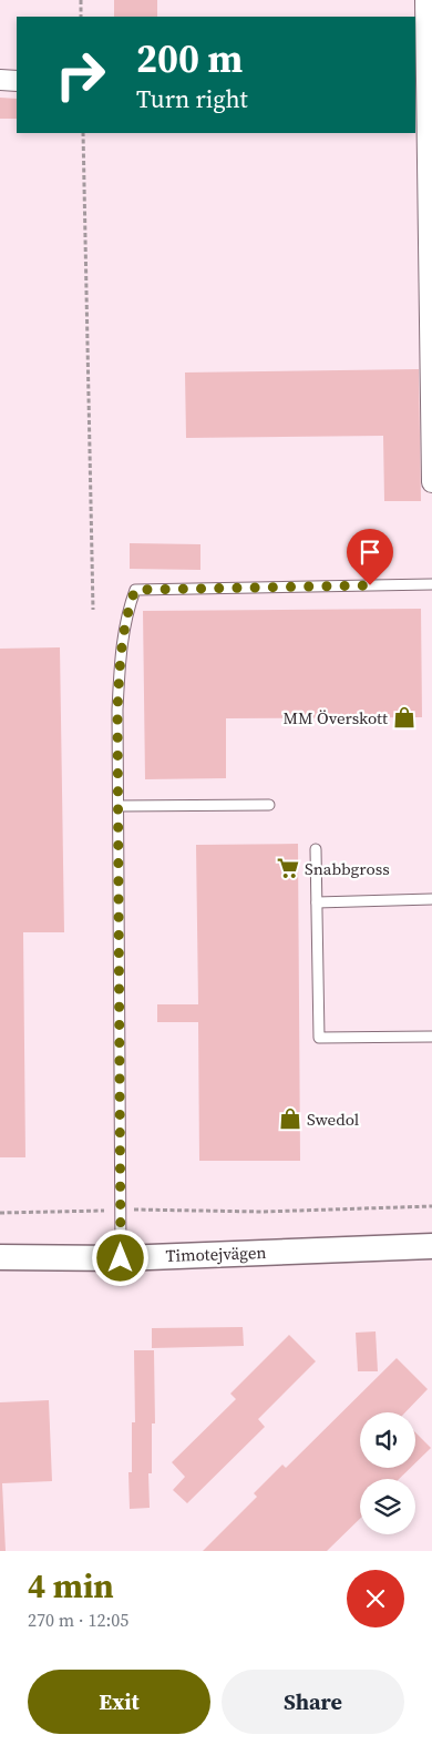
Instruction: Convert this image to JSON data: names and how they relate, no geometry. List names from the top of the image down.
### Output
{
  "streets": {
    "street": ["Timotejvägen"]
  },
  "places": {
    "shop": ["MM Överskott", "Swedol"],
    "supermarket": ["Snabbgross"]
  },
  "page": {
    "turn": ["200 m", "Turn right"],
    "heading": ["4 min", "270 m · 12:05"],
    "buttons": ["Exit", "Share"]
  }
}
